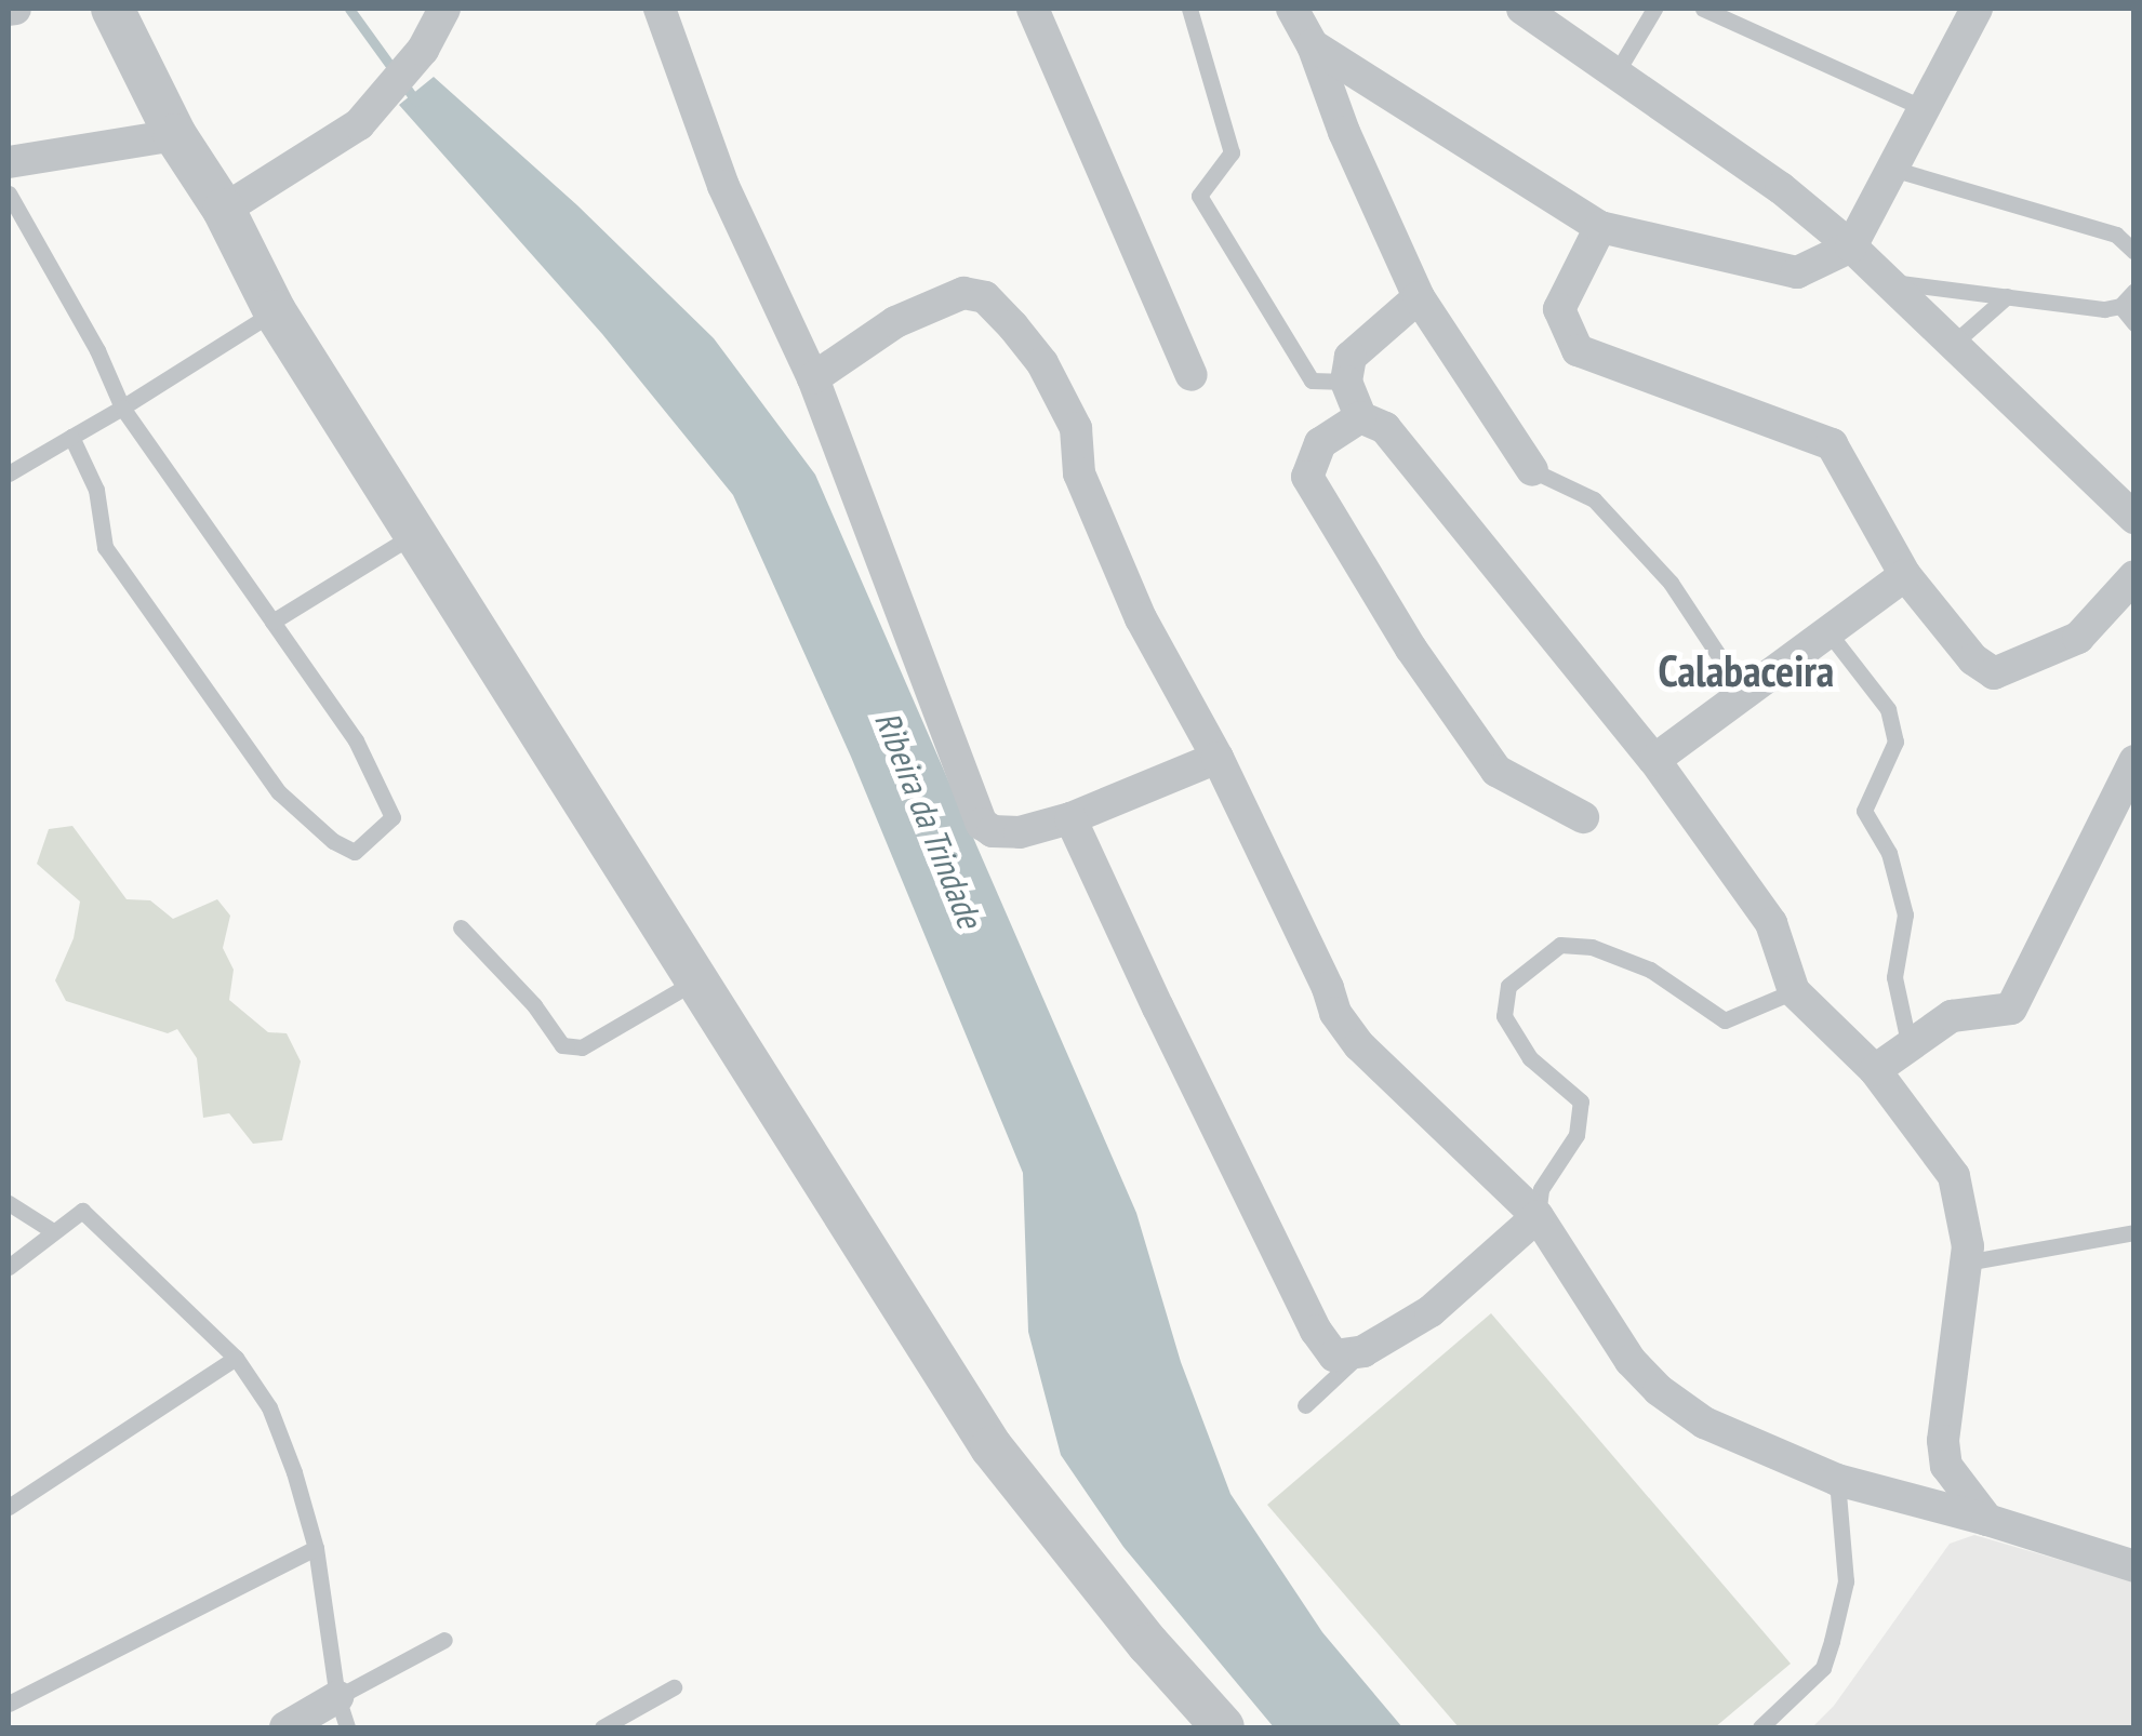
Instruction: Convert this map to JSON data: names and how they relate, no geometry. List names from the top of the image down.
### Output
{
  "districts": ["Calabaceira"],
  "water": ["Ribeira da Trindade"]
}
